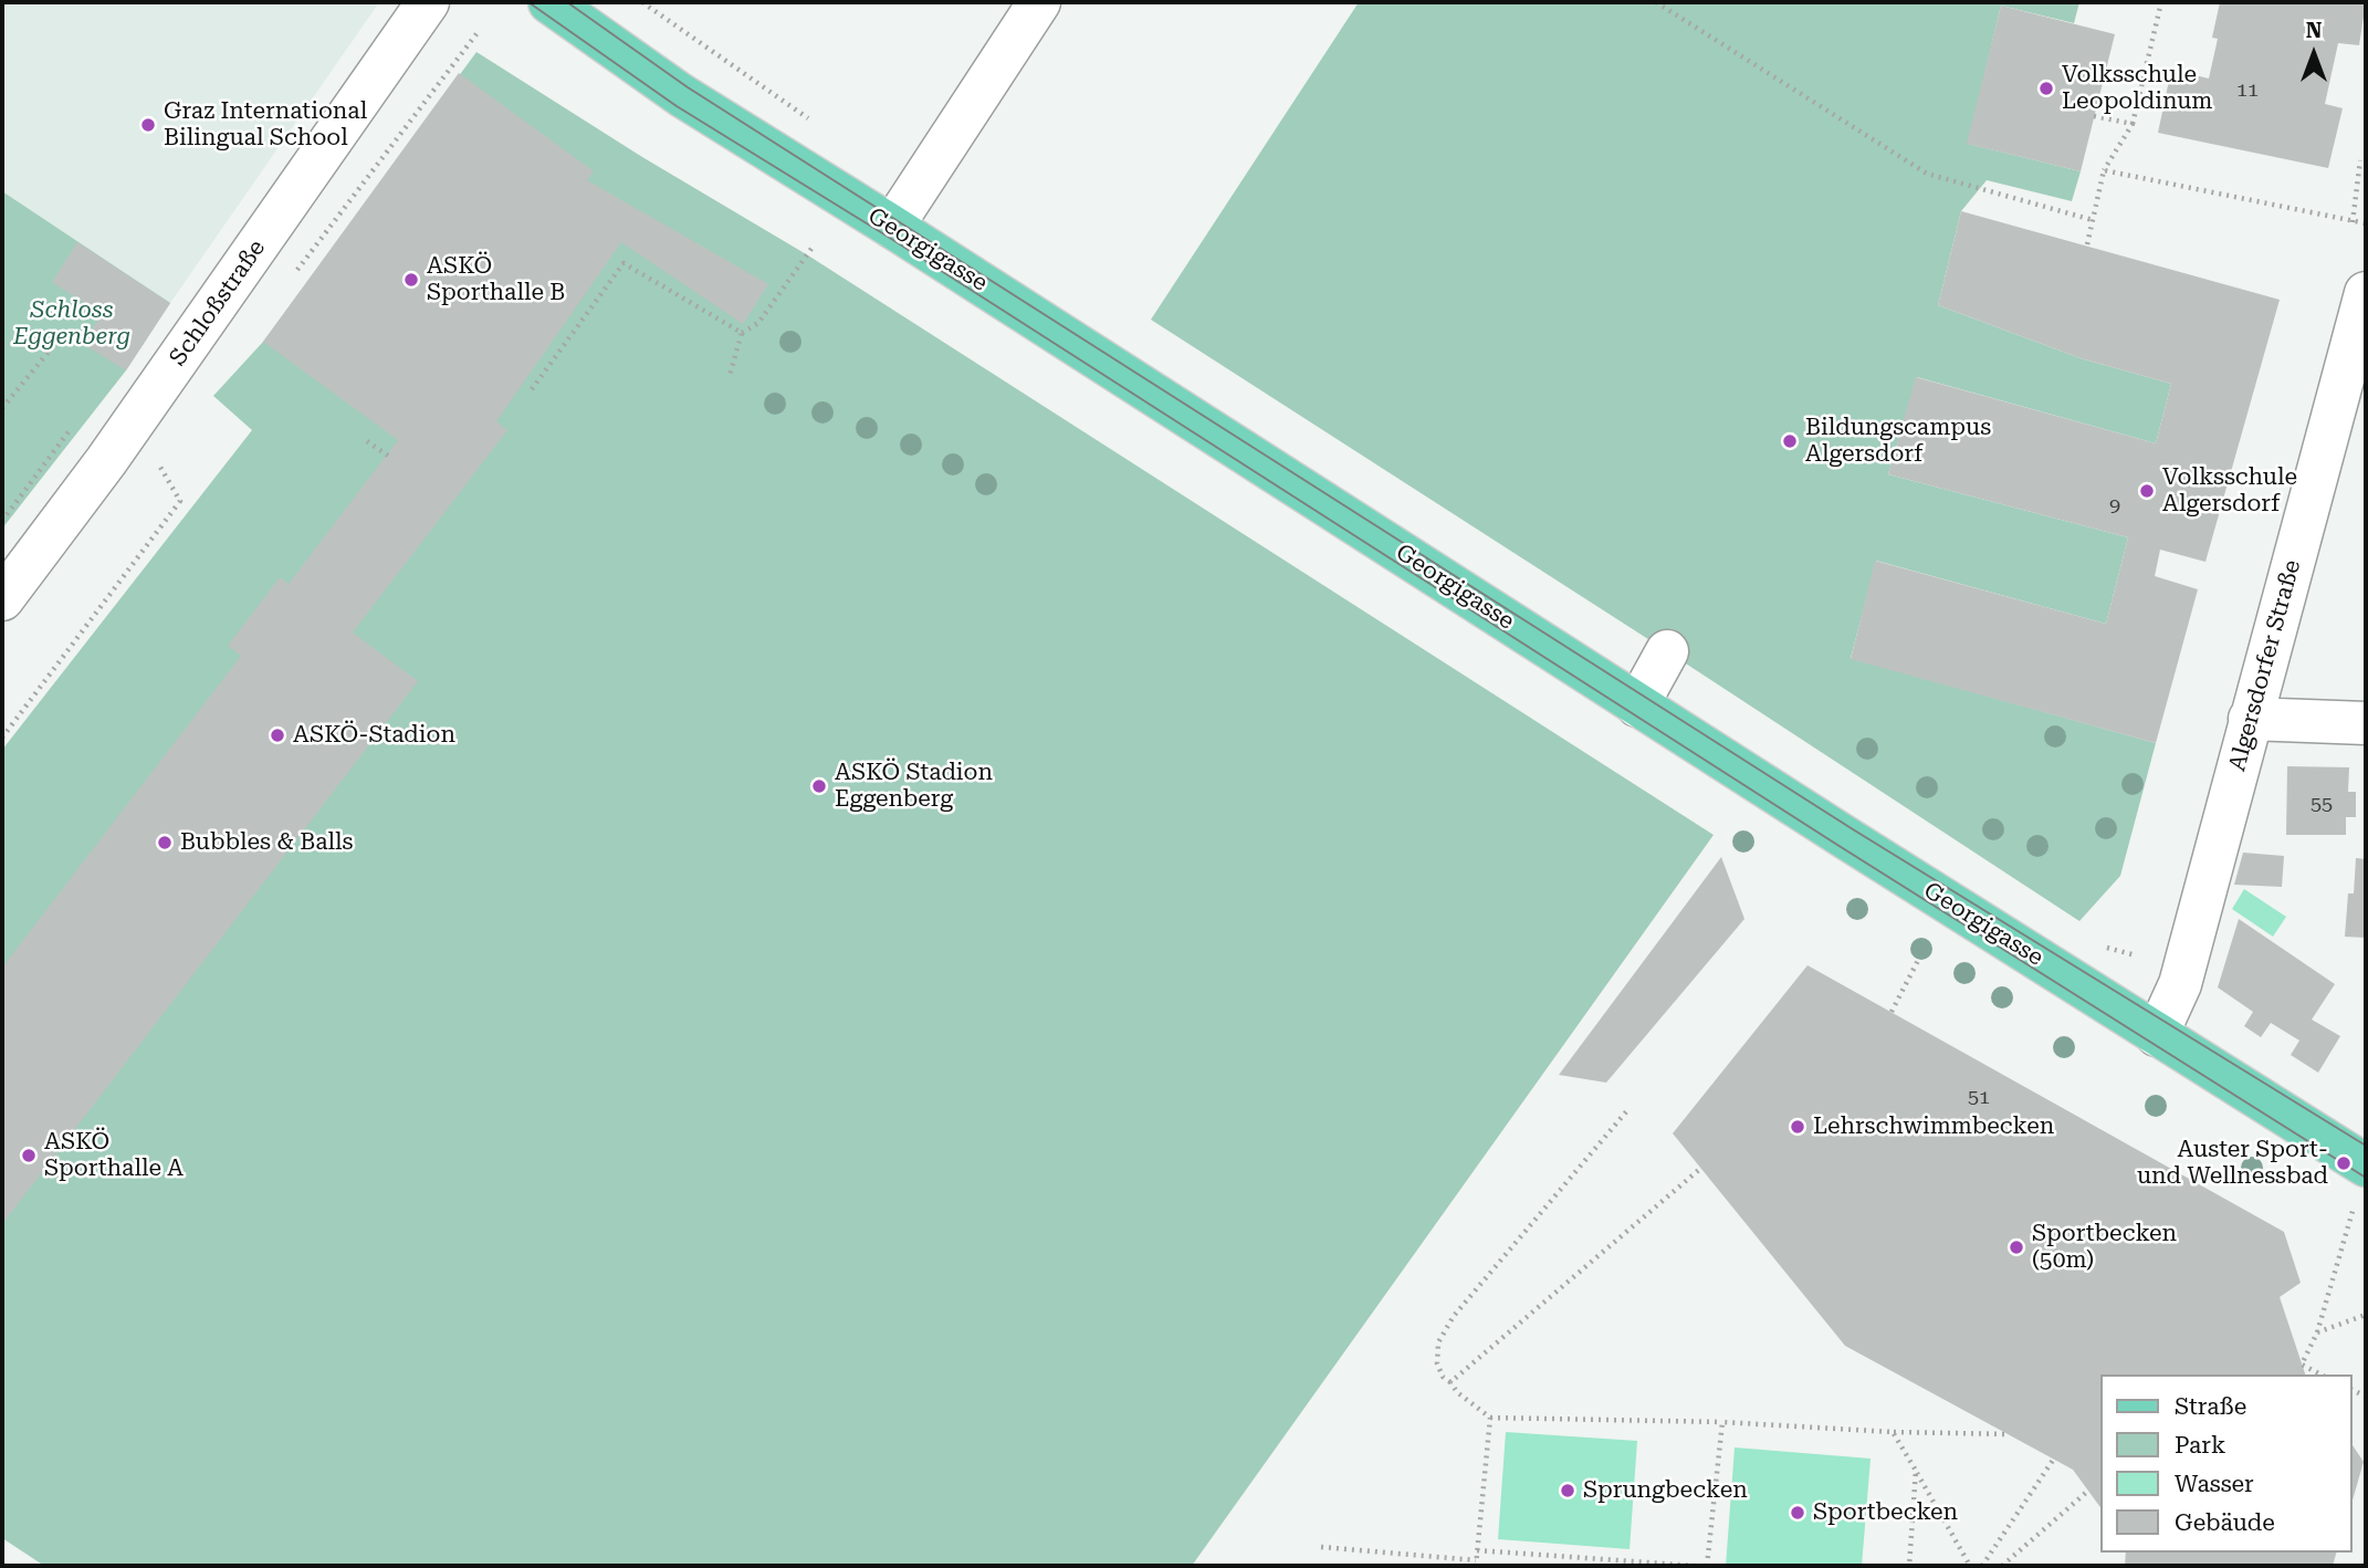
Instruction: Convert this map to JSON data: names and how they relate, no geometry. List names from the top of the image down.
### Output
{
  "streets": {
    "main road": ["Georgigasse"],
    "street": ["Schloßstraße", "Algersdorfer Straße"]
  },
  "crossings": [
    ["Georgigasse", "Algersdorfer Straße"]
  ],
  "parks": ["Schloss Eggenberg"],
  "places": [
    "Volksschule Leopoldinum",
    "Graz International Bilingual School",
    "ASKÖ Sporthalle B",
    "Bildungscampus Algersdorf",
    "Volksschule Algersdorf",
    "ASKÖ-Stadion",
    "ASKÖ Stadion Eggenberg",
    "Bubbles & Balls",
    "Lehrschwimmbecken",
    "ASKÖ Sporthalle A",
    "Auster Sport- und Wellnessbad",
    "Sportbecken (50m)",
    "Sprungbecken",
    "Sportbecken"
  ],
  "house_numbers": [
    "11",
    "9",
    "55",
    "51"
  ],
  "legend": [
    "Straße",
    "Park",
    "Wasser",
    "Gebäude"
  ],
  "north": "top"
}
